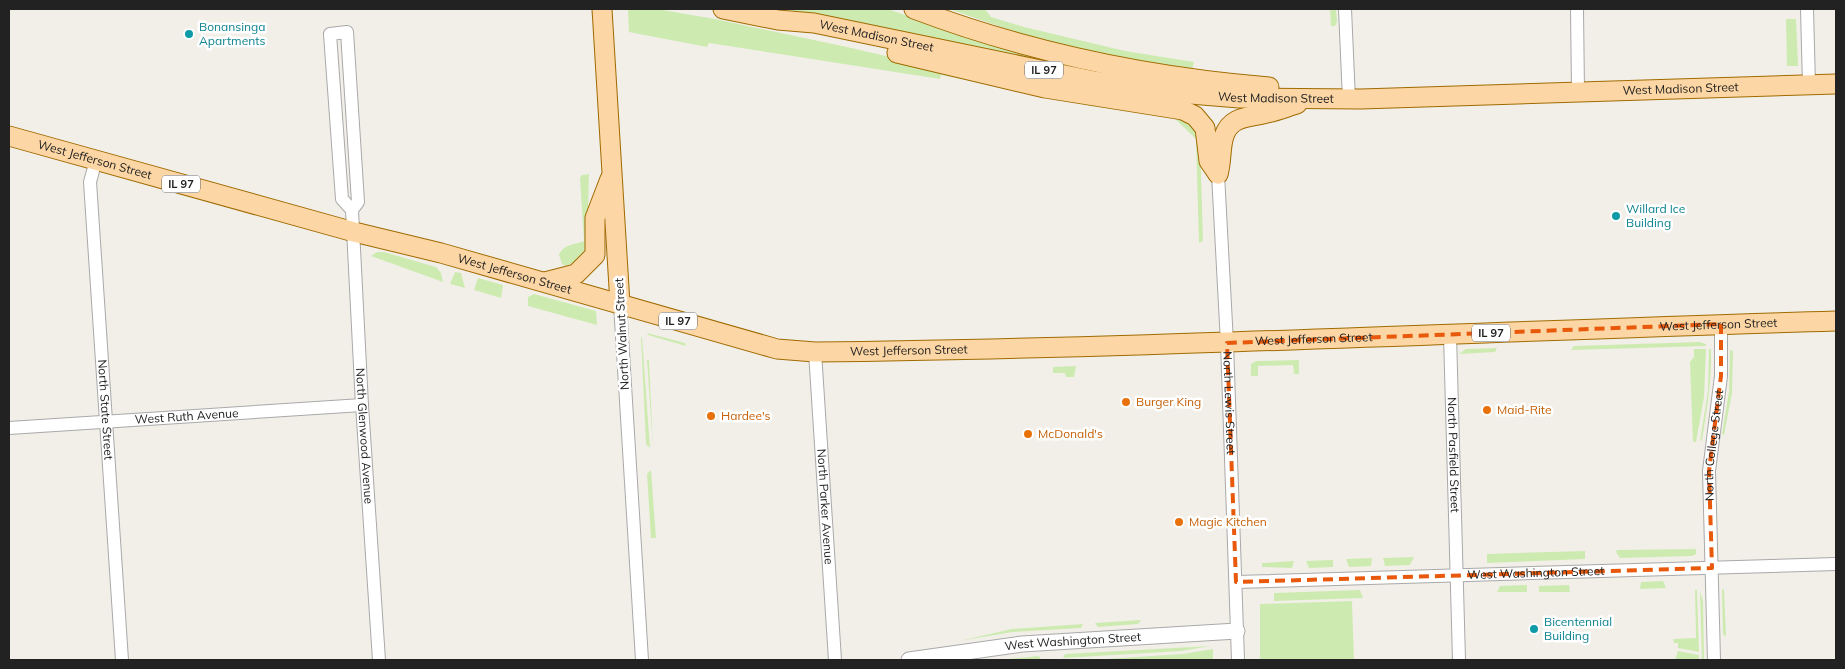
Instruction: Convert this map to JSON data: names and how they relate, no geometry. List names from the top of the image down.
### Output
{
  "streets": {
    "main road": [
      "West Madison Street",
      "IL 97",
      "West Jefferson Street",
      "North Walnut Street"
    ],
    "street": [
      "North Lewis Street",
      "North State Street",
      "West Ruth Avenue",
      "North Glenwood Avenue",
      "North College Street",
      "North Pasfield Street",
      "North Parker Avenue",
      "West Washington Street"
    ]
  },
  "crossings": [
    ["West Jefferson Street", "North Walnut Street"],
    ["West Jefferson Street", "North Lewis Street"],
    ["West Jefferson Street", "North State Street"],
    ["West Jefferson Street", "North Glenwood Avenue"],
    ["West Jefferson Street", "North College Street"],
    ["West Jefferson Street", "North Pasfield Street"],
    ["West Jefferson Street", "North Parker Avenue"],
    ["North Lewis Street", "West Washington Street"],
    ["North State Street", "West Ruth Avenue"],
    ["West Ruth Avenue", "North Glenwood Avenue"],
    ["North College Street", "West Washington Street"],
    ["North Pasfield Street", "West Washington Street"]
  ],
  "places": [
    "Bonansinga Apartments",
    "Willard Ice Building",
    "Burger King",
    "Maid-Rite",
    "Hardee's",
    "McDonald's",
    "Magic Kitchen",
    "Bicentennial Building"
  ]
}
